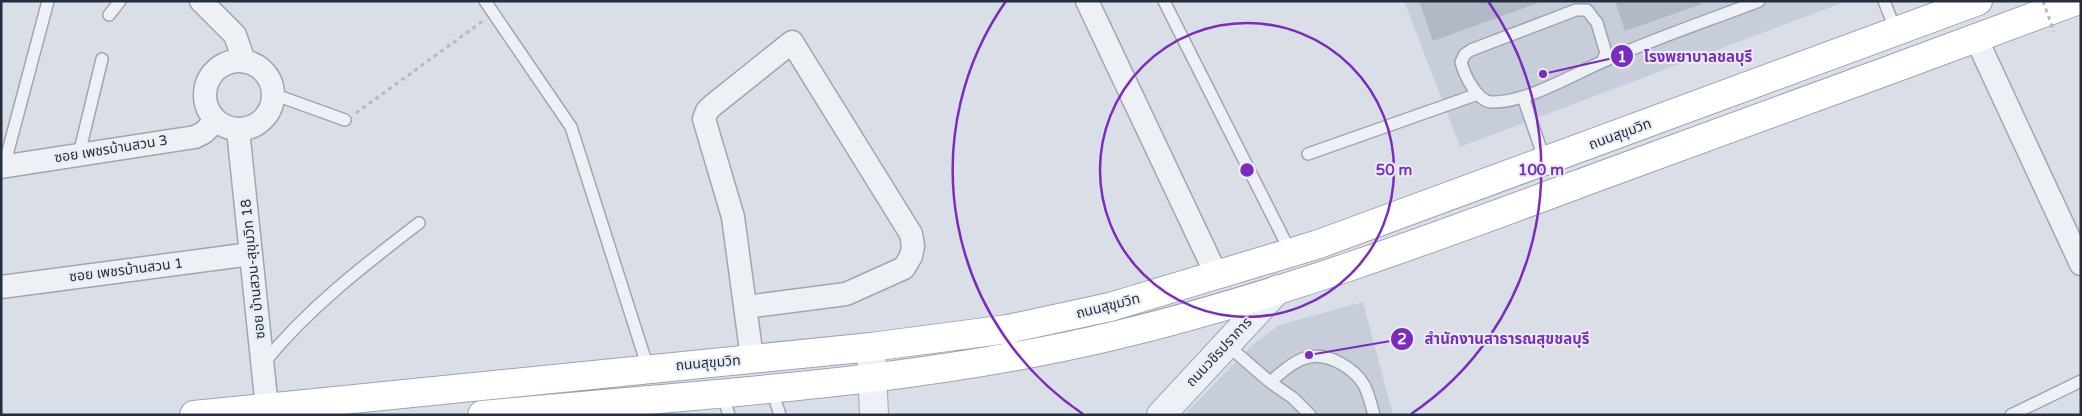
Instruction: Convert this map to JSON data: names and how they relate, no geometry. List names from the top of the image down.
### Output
{
  "streets": {
    "main road": ["ถนนสุขุมวิท"],
    "street": [
      "ซอย เพชรบ้านสวน 3",
      "ซอย บ้านสวน-สุขุมวิท 18",
      "ซอย เพชรบ้านสวน 1",
      "ถนนวชิรปราการ"
    ]
  },
  "crossings": [
    ["ถนนสุขุมวิท", "ซอย บ้านสวน-สุขุมวิท 18"],
    ["ถนนสุขุมวิท", "ถนนวชิรปราการ"],
    ["ซอย เพชรบ้านสวน 3", "ซอย บ้านสวน-สุขุมวิท 18"],
    ["ซอย บ้านสวน-สุขุมวิท 18", "ซอย เพชรบ้านสวน 1"]
  ],
  "places": ["โรงพยาบาลชลบุรี", "สำนักงานสาธารณสุขชลบุรี"],
  "rings": ["50 m", "100 m"]
}
